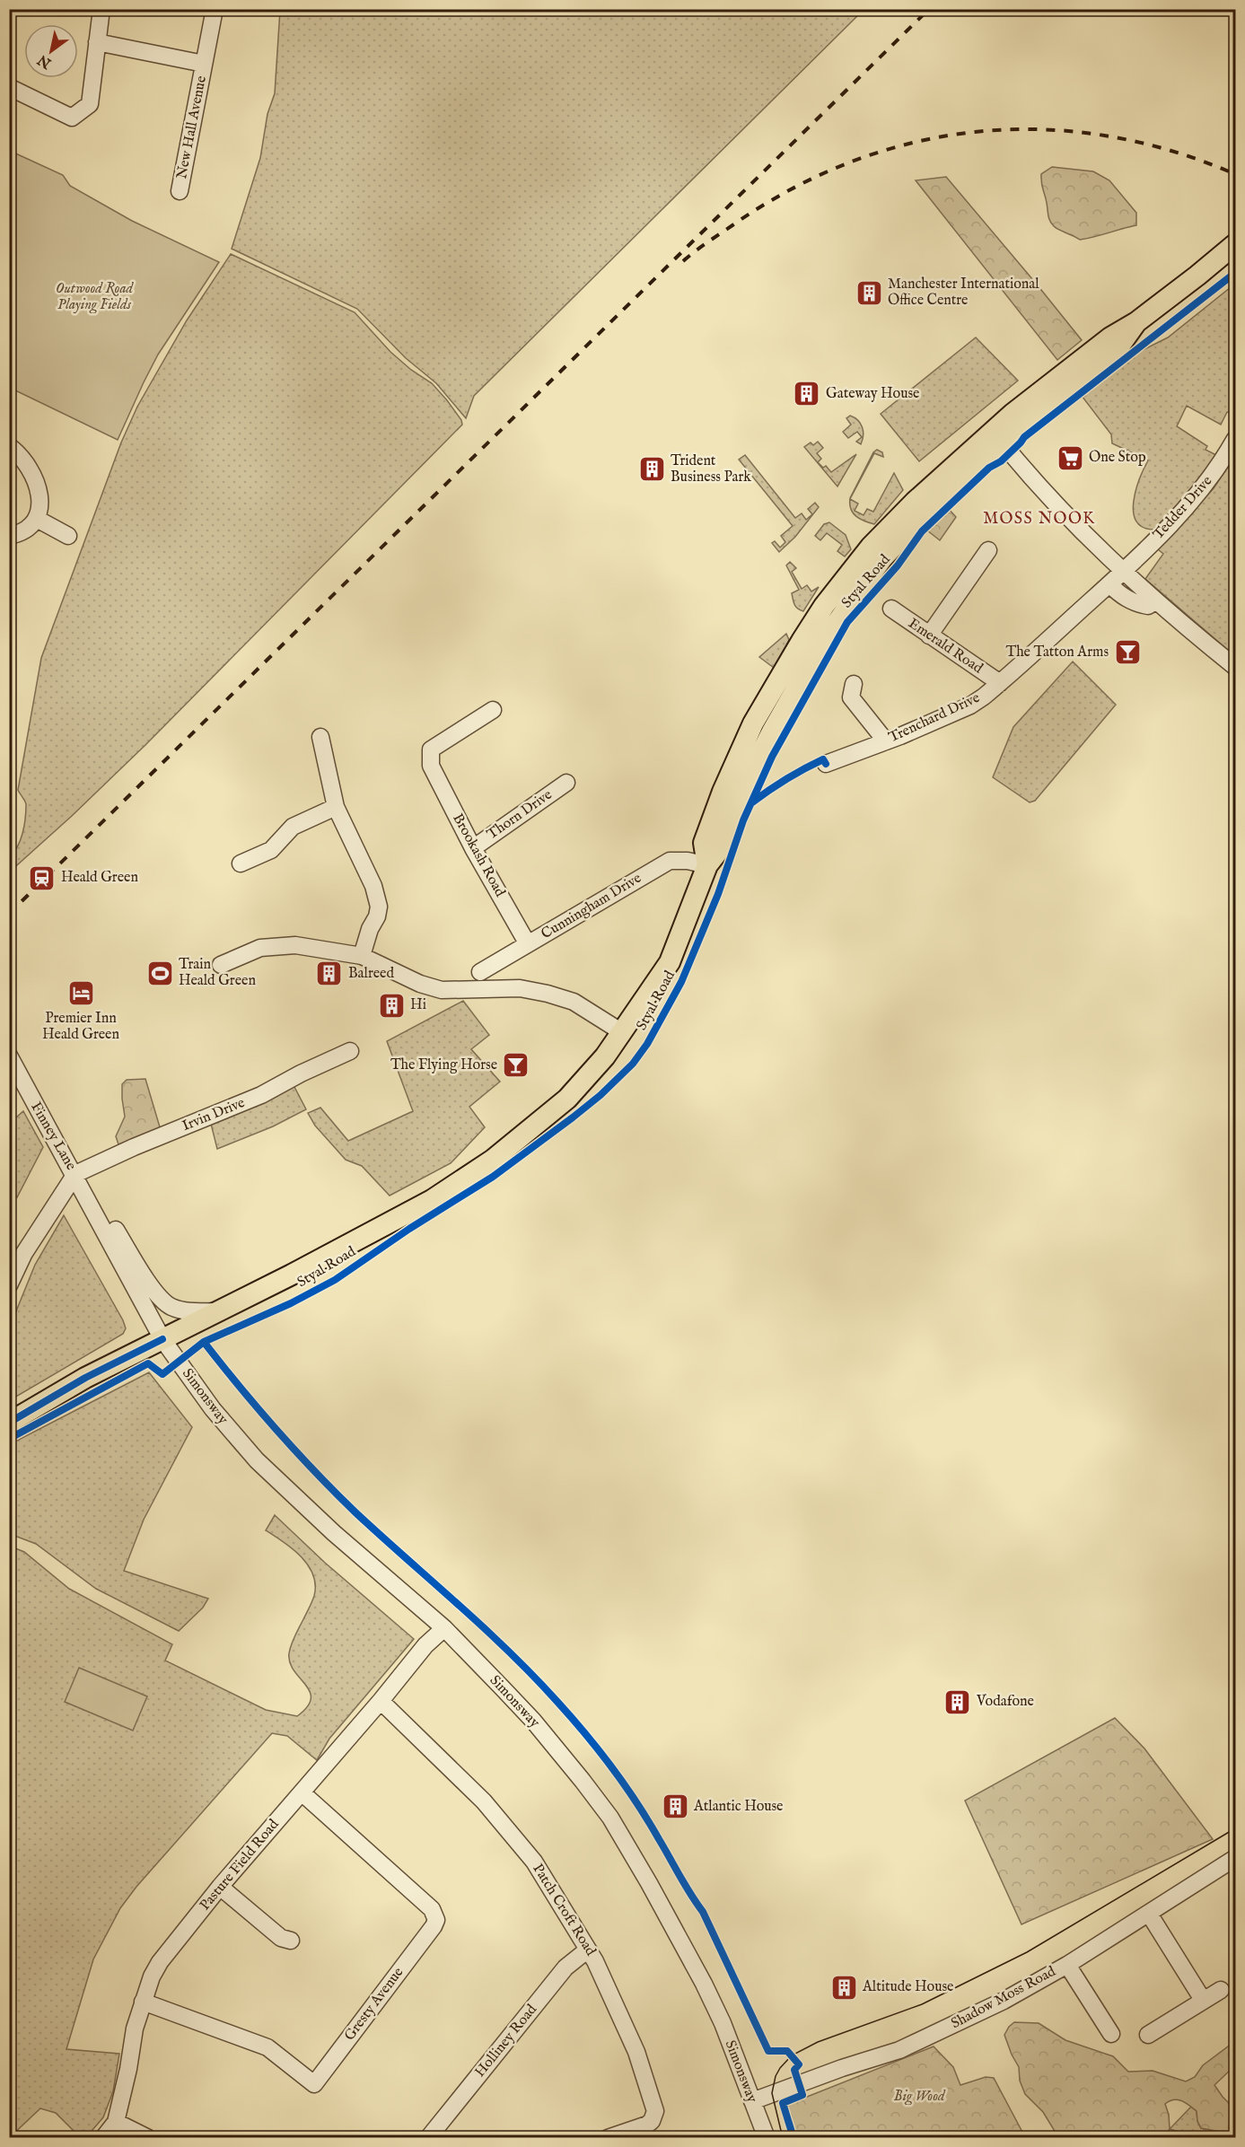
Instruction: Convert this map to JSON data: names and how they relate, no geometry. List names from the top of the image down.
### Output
{
  "streets": {
    "main road": ["Styal Road"],
    "street": [
      "New Hall Avenue",
      "Tedder Drive",
      "Emerald Road",
      "Trenchard Drive",
      "Thorn Drive",
      "Brookash Road",
      "Cunningham Drive",
      "Irvin Drive",
      "Finney Lane",
      "Simonsway",
      "Pasture Field Road",
      "Patch Croft Road",
      "Shadow Moss Road",
      "Gresty Avenue",
      "Holliney Road"
    ]
  },
  "crossings": [
    ["Tedder Drive", "Trenchard Drive"],
    ["Styal Road", "Cunningham Drive"],
    ["Styal Road", "Finney Lane"],
    ["Styal Road", "Simonsway"],
    ["Emerald Road", "Trenchard Drive"],
    ["Thorn Drive", "Brookash Road"],
    ["Brookash Road", "Cunningham Drive"],
    ["Irvin Drive", "Finney Lane"],
    ["Finney Lane", "Simonsway"],
    ["Simonsway", "Pasture Field Road"],
    ["Simonsway", "Shadow Moss Road"],
    ["Pasture Field Road", "Patch Croft Road"],
    ["Pasture Field Road", "Gresty Avenue"],
    ["Patch Croft Road", "Holliney Road"]
  ],
  "districts": ["MOSS NOOK"],
  "parks": ["Outwood Road Playing Fields", "Big Wood"],
  "places": {
    "building": [
      "Manchester International Office Centre",
      "Gateway House",
      "Trident Business Park",
      "Balreed",
      "Hi",
      "Vodafone",
      "Atlantic House",
      "Altitude House"
    ],
    "supermarket": ["One Stop"],
    "bar": ["The Tatton Arms", "The Flying Horse"],
    "station": ["Heald Green"],
    "sports": ["Train Heald Green"],
    "hotel": ["Premier Inn Heald Green"]
  },
  "north": "bottom left"
}
